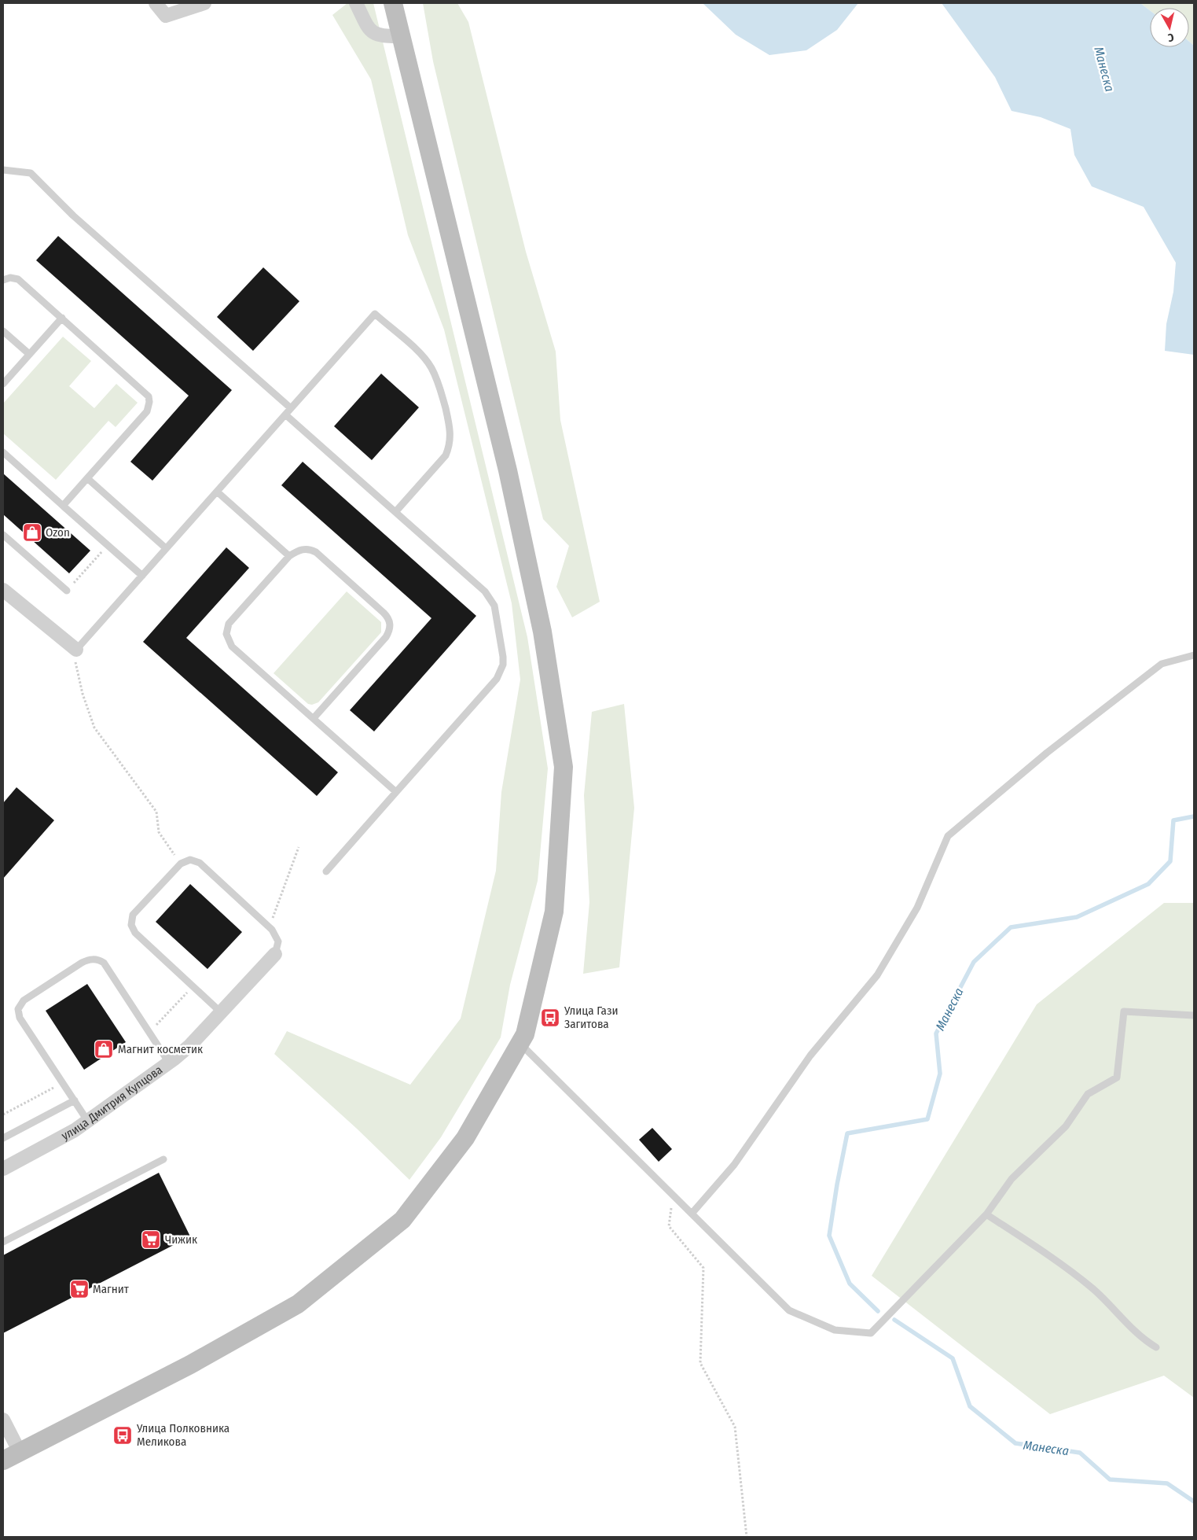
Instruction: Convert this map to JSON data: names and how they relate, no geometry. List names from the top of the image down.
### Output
{
  "streets": {
    "street": ["улица Дмитрия Купцова"]
  },
  "water": ["Манеска"],
  "places": {
    "shop": ["Ozon", "Магнит косметик"],
    "bus stop": ["Улица Гази Загитова", "Улица Полковника Меликова"],
    "supermarket": ["Чижик", "Магнит"]
  },
  "north": "bottom"
}
